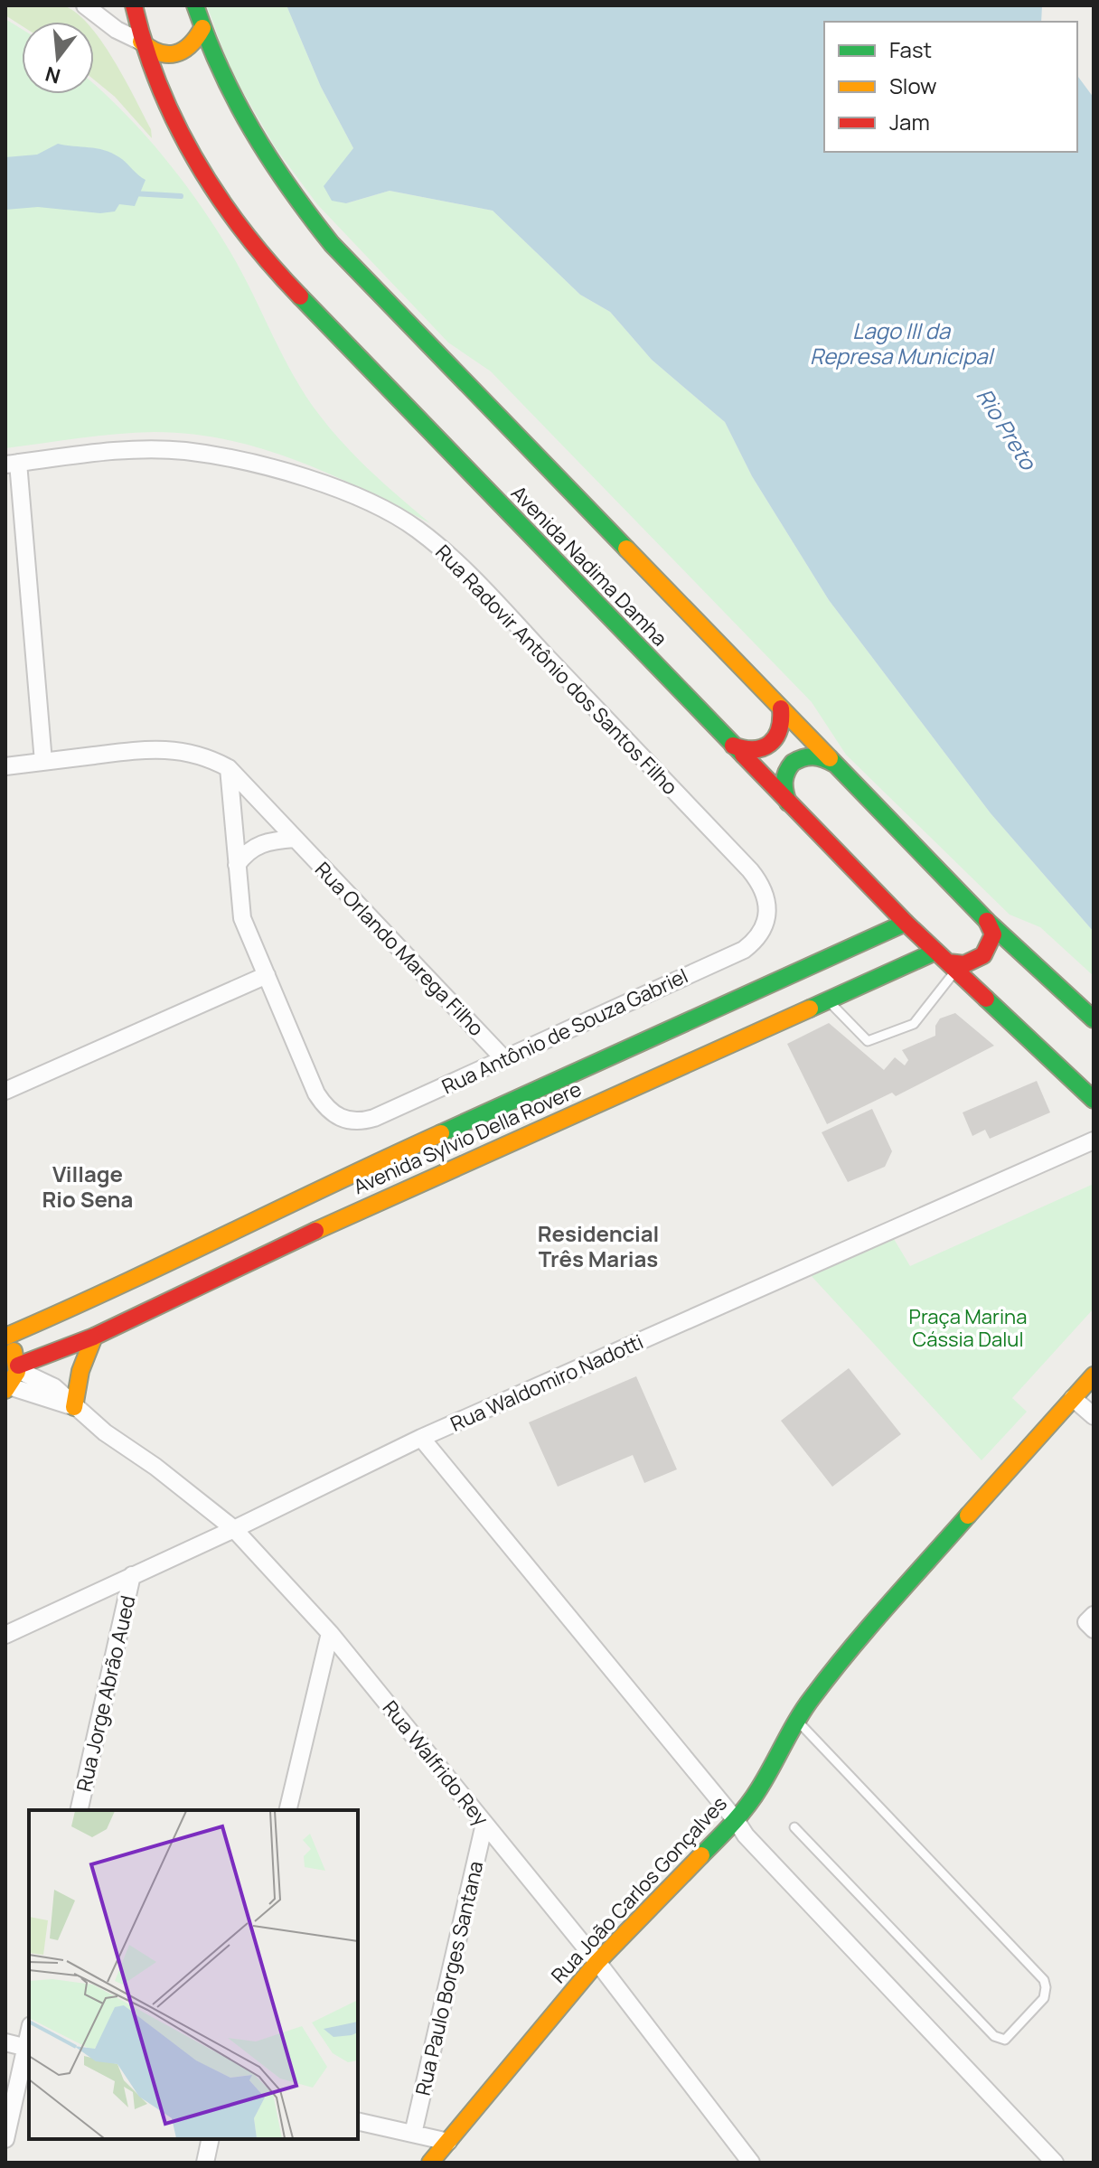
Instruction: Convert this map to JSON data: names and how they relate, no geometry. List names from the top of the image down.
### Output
{
  "streets": {
    "main road": ["Avenida Nadima Damha", "Avenida Sylvio Della Rovere", "Rua João Carlos Gonçalves"],
    "street": [
      "Rua Radovir Antônio dos Santos Filho",
      "Rua Orlando Marega Filho",
      "Rua Antônio de Souza Gabriel",
      "Rua Waldomiro Nadotti",
      "Rua Jorge Abrão Aued",
      "Rua Walfrido Rey",
      "Rua Paulo Borges Santana"
    ]
  },
  "crossings": [
    ["Avenida Nadima Damha", "Avenida Sylvio Della Rovere"],
    ["Rua Radovir Antônio dos Santos Filho", "Rua Antônio de Souza Gabriel"],
    ["Rua Orlando Marega Filho", "Rua Antônio de Souza Gabriel"],
    ["Avenida Sylvio Della Rovere", "Rua Walfrido Rey"],
    ["Rua Waldomiro Nadotti", "Rua Jorge Abrão Aued"],
    ["Rua Waldomiro Nadotti", "Rua Walfrido Rey"],
    ["Rua Walfrido Rey", "Rua João Carlos Gonçalves"],
    ["Rua Walfrido Rey", "Rua Paulo Borges Santana"]
  ],
  "districts": ["Village Rio Sena", "Residencial Três Marias"],
  "water": ["Lago III da Represa Municipal", "Rio Preto"],
  "parks": ["Praça Marina Cássia Dalul"],
  "legend": ["Fast", "Slow", "Jam"],
  "north": "bottom"
}
